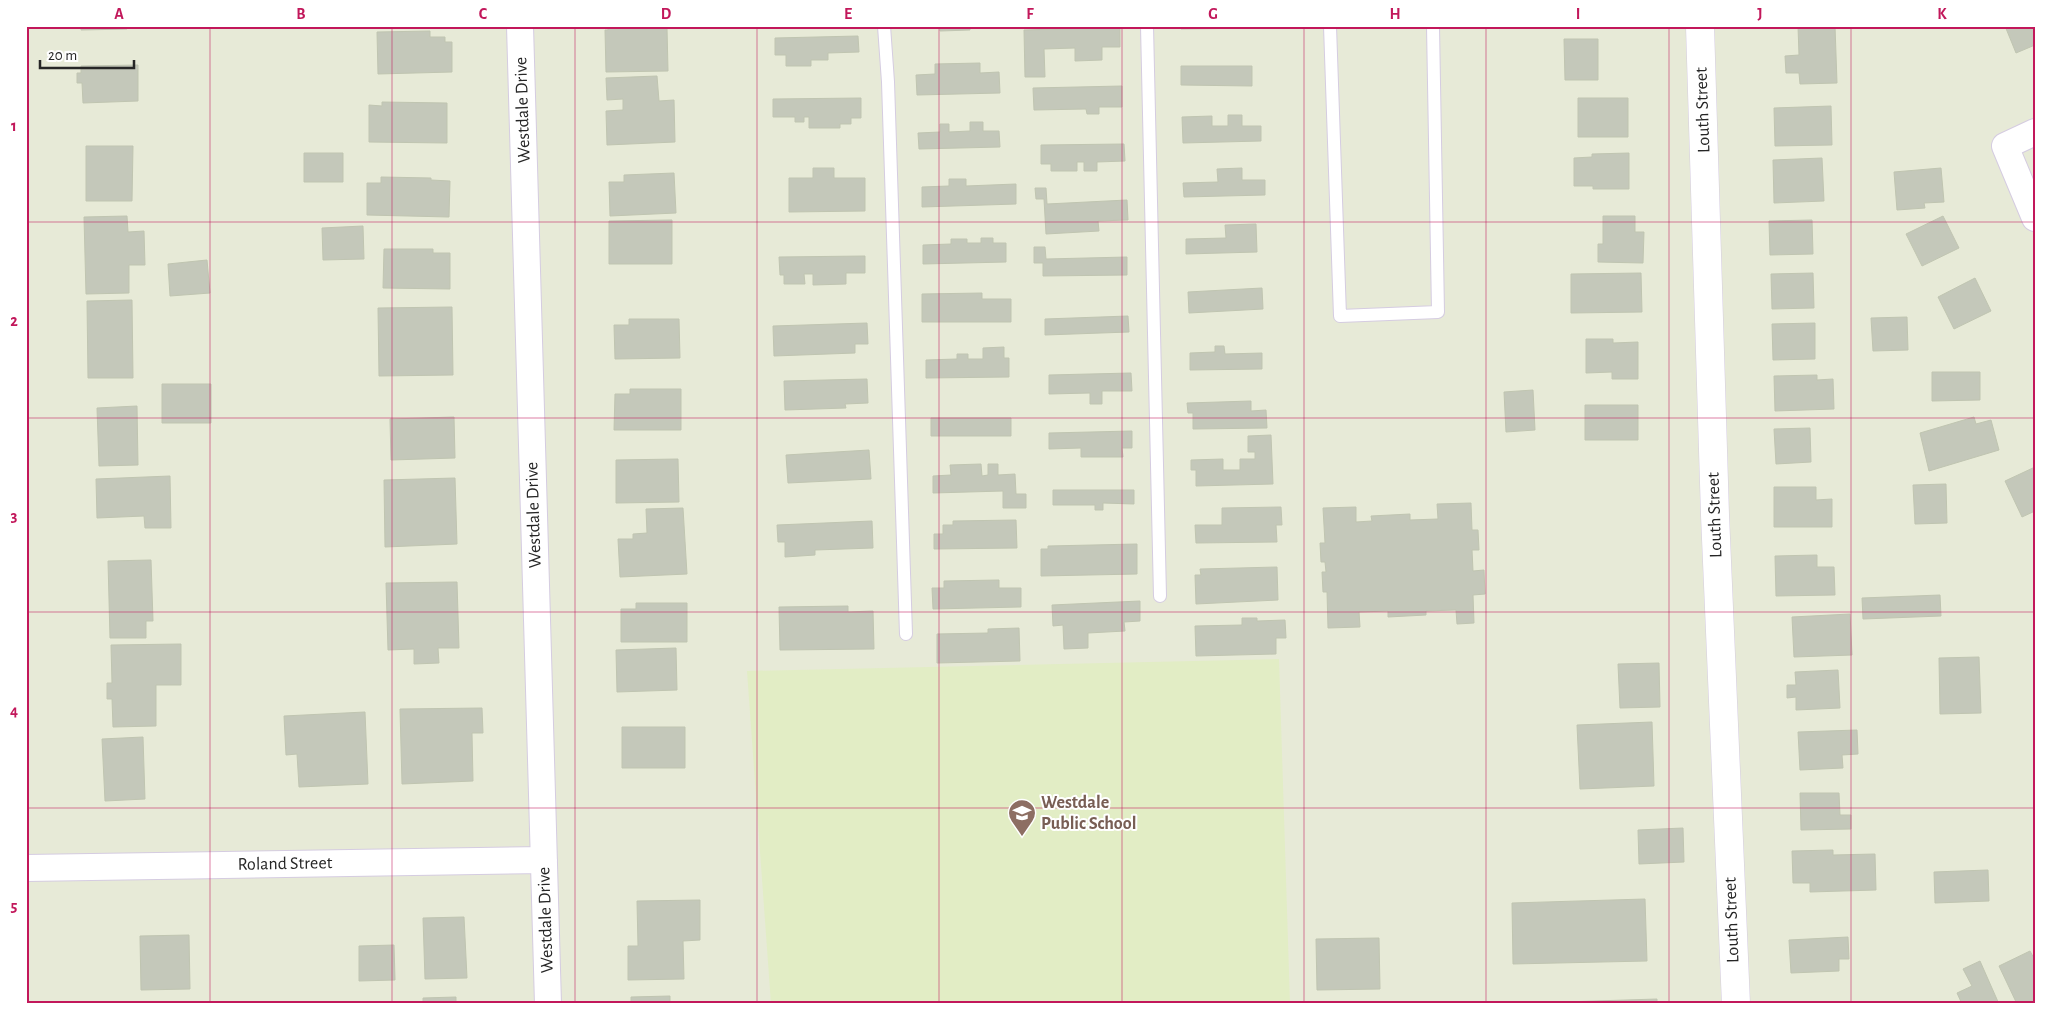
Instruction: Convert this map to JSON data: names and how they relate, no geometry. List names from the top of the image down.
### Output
{
  "streets": {
    "main road": ["Louth Street"],
    "street": ["Westdale Drive", "Roland Street"]
  },
  "crossings": [
    ["Westdale Drive", "Roland Street"]
  ],
  "places": {
    "school or university": ["Westdale Public School"]
  },
  "scale_bar": "20 m",
  "grid": {
    "columns": [
      "A",
      "B",
      "C",
      "D",
      "E",
      "F",
      "G",
      "H",
      "I",
      "J",
      "K"
    ],
    "rows": [
      "1",
      "2",
      "3",
      "4",
      "5"
    ]
  }
}
